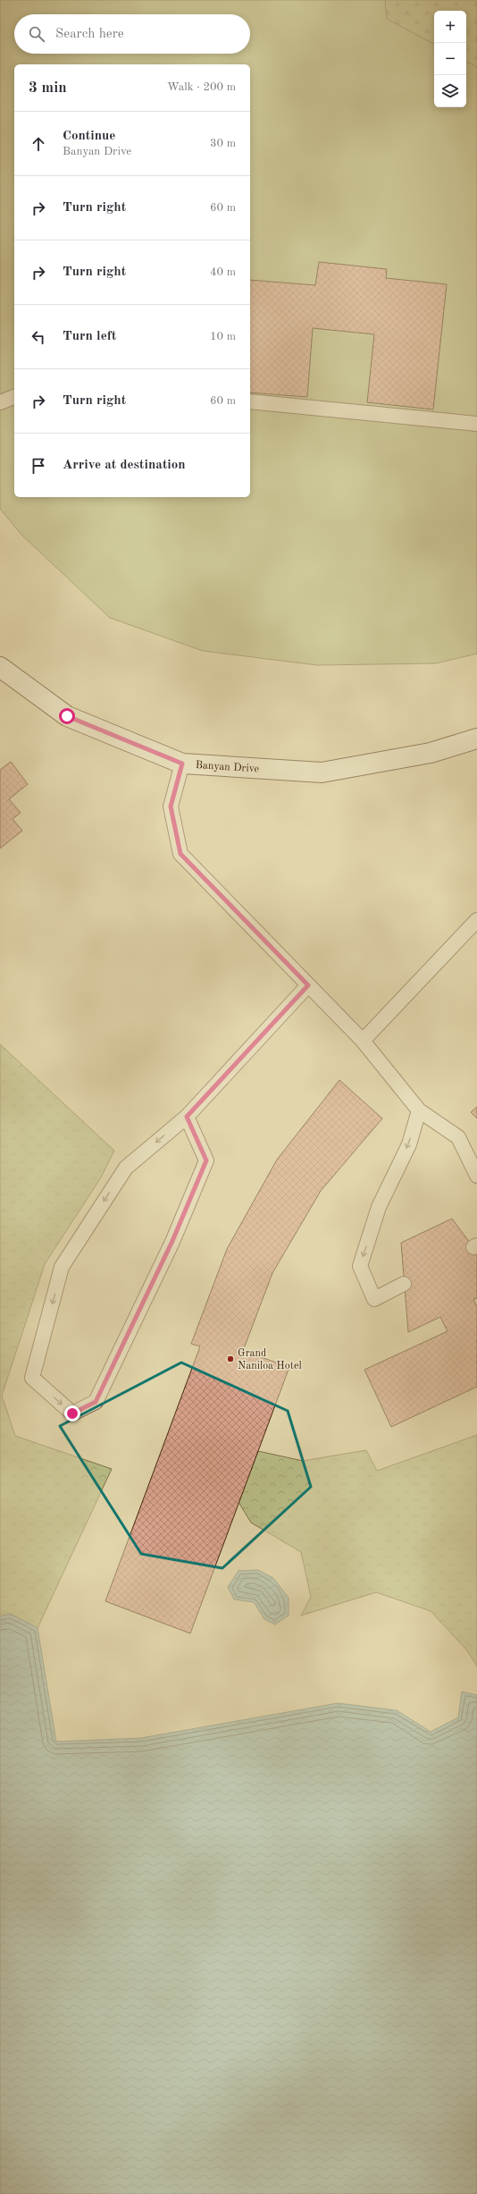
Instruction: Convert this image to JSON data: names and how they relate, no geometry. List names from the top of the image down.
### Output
{
  "streets": {
    "street": ["Banyan Drive"]
  },
  "places": ["Grand Naniloa Hotel"],
  "page": {
    "map_buttons": ["+", "−"],
    "search": "Search here",
    "heading": ["3 min", "Walk · 200 m"],
    "list": [
      ["Continue", "Banyan Drive", "30 m"],
      ["Turn right", "60 m"],
      ["Turn right", "40 m"],
      ["Turn left", "10 m"],
      ["Turn right", "60 m"],
      "Arrive at destination"
    ]
  }
}
